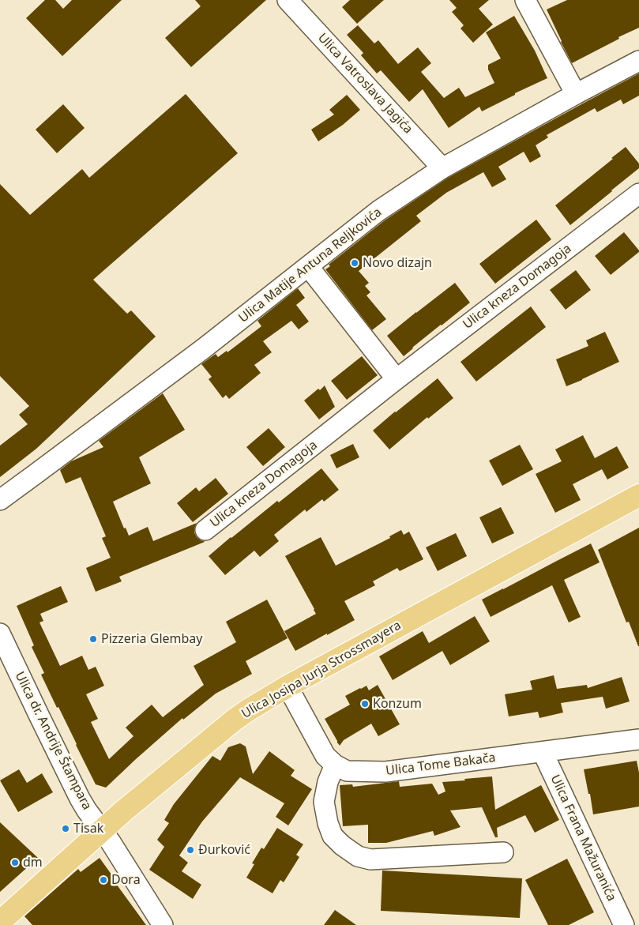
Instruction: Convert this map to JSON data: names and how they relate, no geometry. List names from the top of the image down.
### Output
{
  "streets": {
    "main road": ["Ulica Josipa Jurja Strossmayera"],
    "street": [
      "Ulica Vatroslava Jagića",
      "Ulica Matije Antuna Reljkovića",
      "Ulica kneza Domagoja",
      "Ulica dr. Andrije Štampara",
      "Ulica Tome Bakača",
      "Ulica Frana Mažuranića"
    ]
  },
  "crossings": [
    ["Ulica Vatroslava Jagića", "Ulica Matije Antuna Reljkovića"],
    ["Ulica Josipa Jurja Strossmayera", "Ulica dr. Andrije Štampara"],
    ["Ulica Josipa Jurja Strossmayera", "Ulica Tome Bakača"],
    ["Ulica Tome Bakača", "Ulica Frana Mažuranića"]
  ],
  "places": [
    "Novo dizajn",
    "Pizzeria Glembay",
    "Konzum",
    "Tisak",
    "Đurković",
    "dm",
    "Dora"
  ]
}
